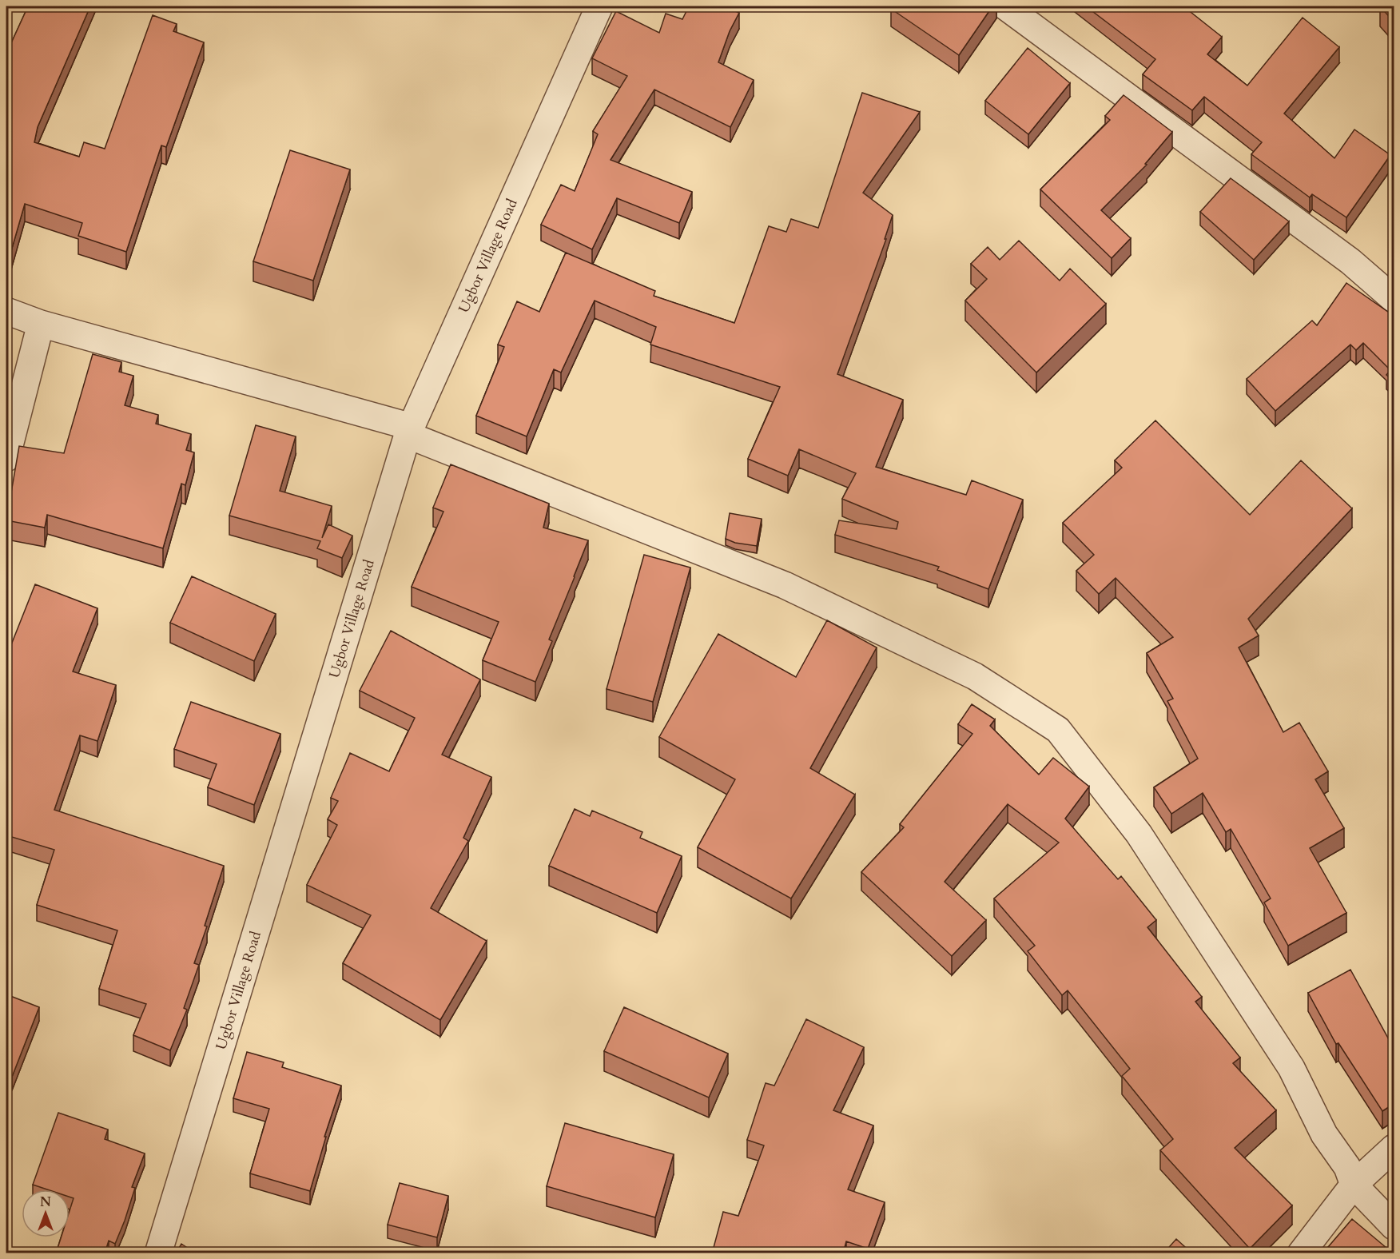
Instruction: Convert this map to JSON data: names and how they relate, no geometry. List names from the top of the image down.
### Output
{
  "streets": {
    "street": ["Ugbor Village Road"]
  },
  "north": "top"
}
